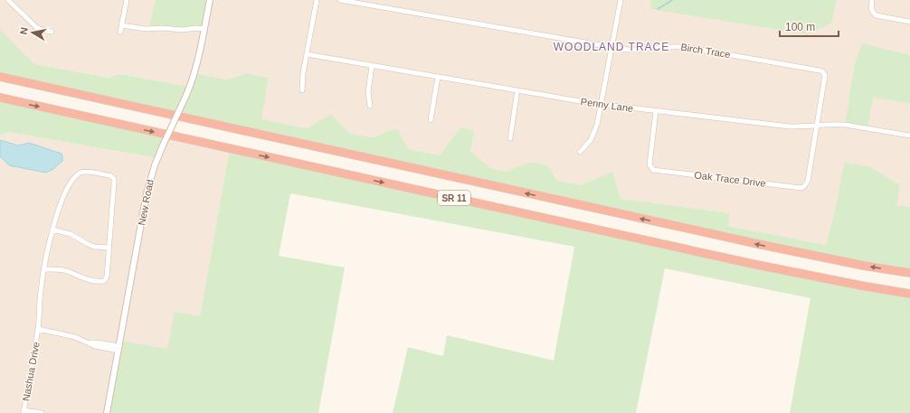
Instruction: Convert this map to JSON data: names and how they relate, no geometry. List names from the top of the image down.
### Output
{
  "streets": {
    "highway": ["SR 11"],
    "street": [
      "Birch Trace",
      "Penny Lane",
      "Oak Trace Drive",
      "New Road",
      "Nashua Drive"
    ]
  },
  "crossings": [
    ["Birch Trace", "Penny Lane"],
    ["Birch Trace", "Oak Trace Drive"],
    ["Penny Lane", "Oak Trace Drive"]
  ],
  "districts": ["WOODLAND TRACE"],
  "scale_bar": "100 m",
  "north": "left"
}
